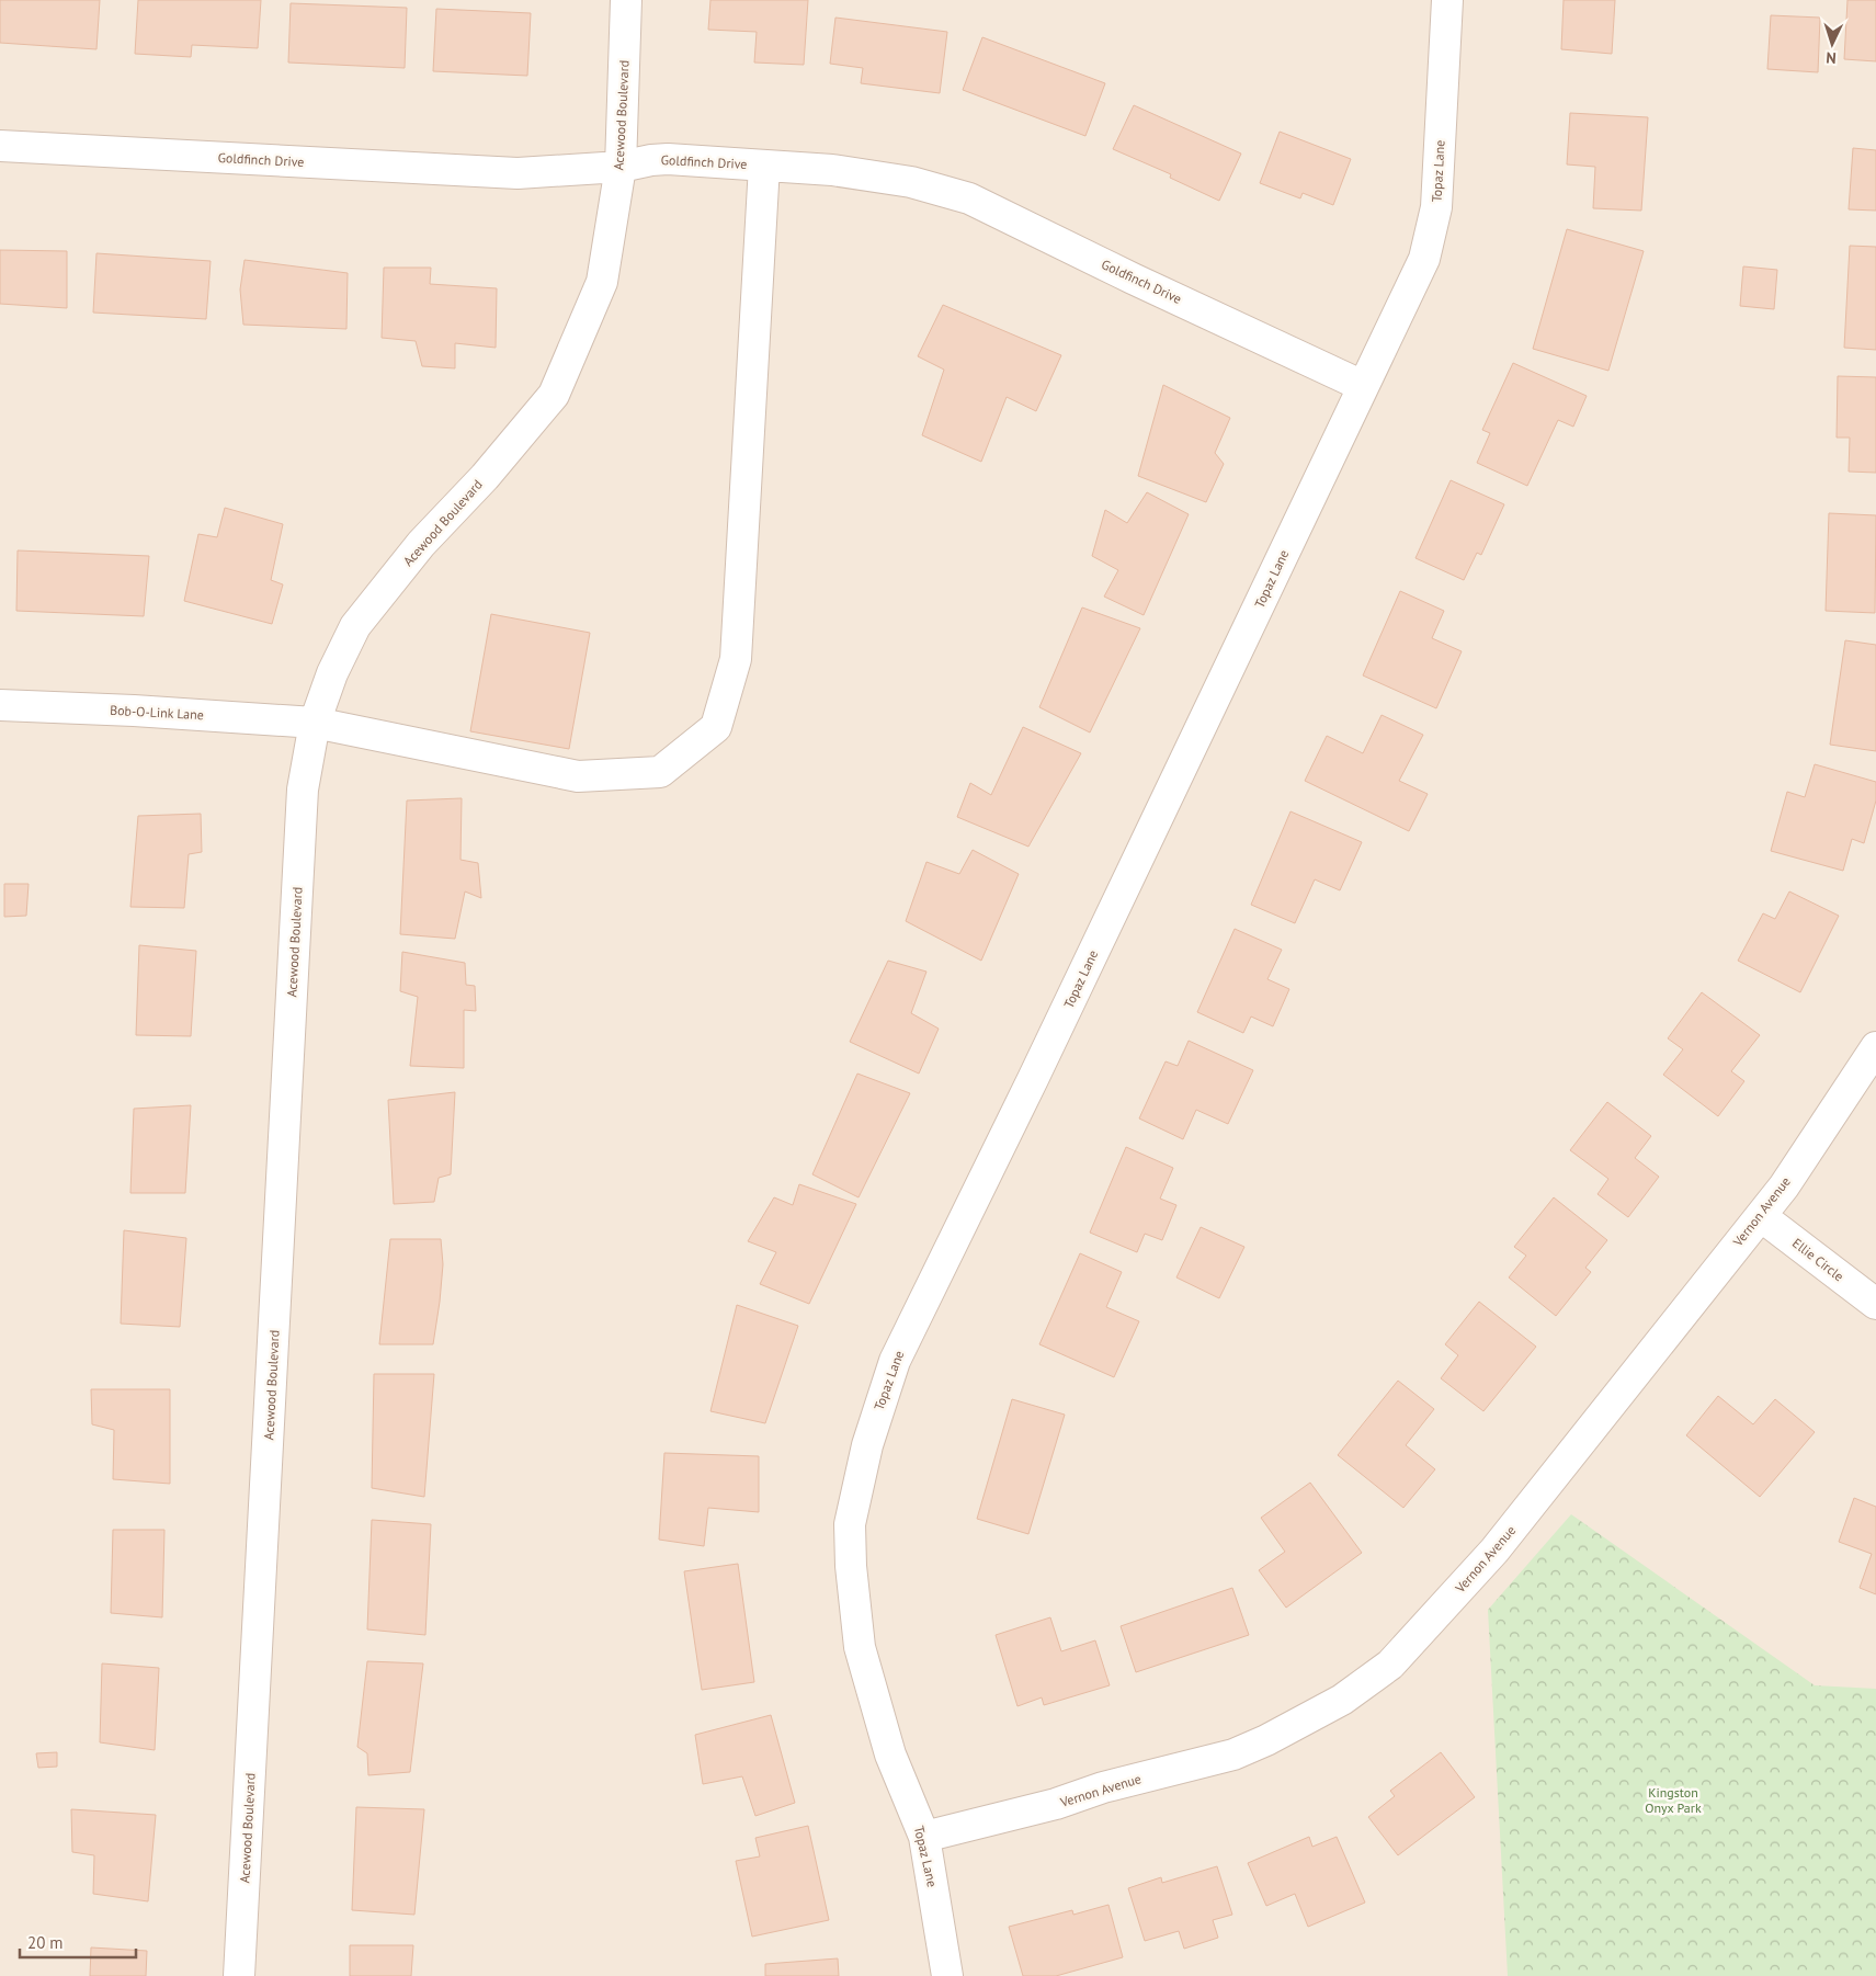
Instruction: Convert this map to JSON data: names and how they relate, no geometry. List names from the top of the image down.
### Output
{
  "streets": {
    "street": [
      "Acewood Boulevard",
      "Goldfinch Drive",
      "Topaz Lane",
      "Bob-O-Link Lane",
      "Vernon Avenue",
      "Ellie Circle"
    ]
  },
  "crossings": [
    ["Acewood Boulevard", "Goldfinch Drive"],
    ["Acewood Boulevard", "Bob-O-Link Lane"],
    ["Goldfinch Drive", "Topaz Lane"],
    ["Goldfinch Drive", "Bob-O-Link Lane"],
    ["Topaz Lane", "Vernon Avenue"],
    ["Vernon Avenue", "Ellie Circle"]
  ],
  "parks": ["Kingston Onyx Park"],
  "scale_bar": "20 m",
  "north": "bottom"
}
